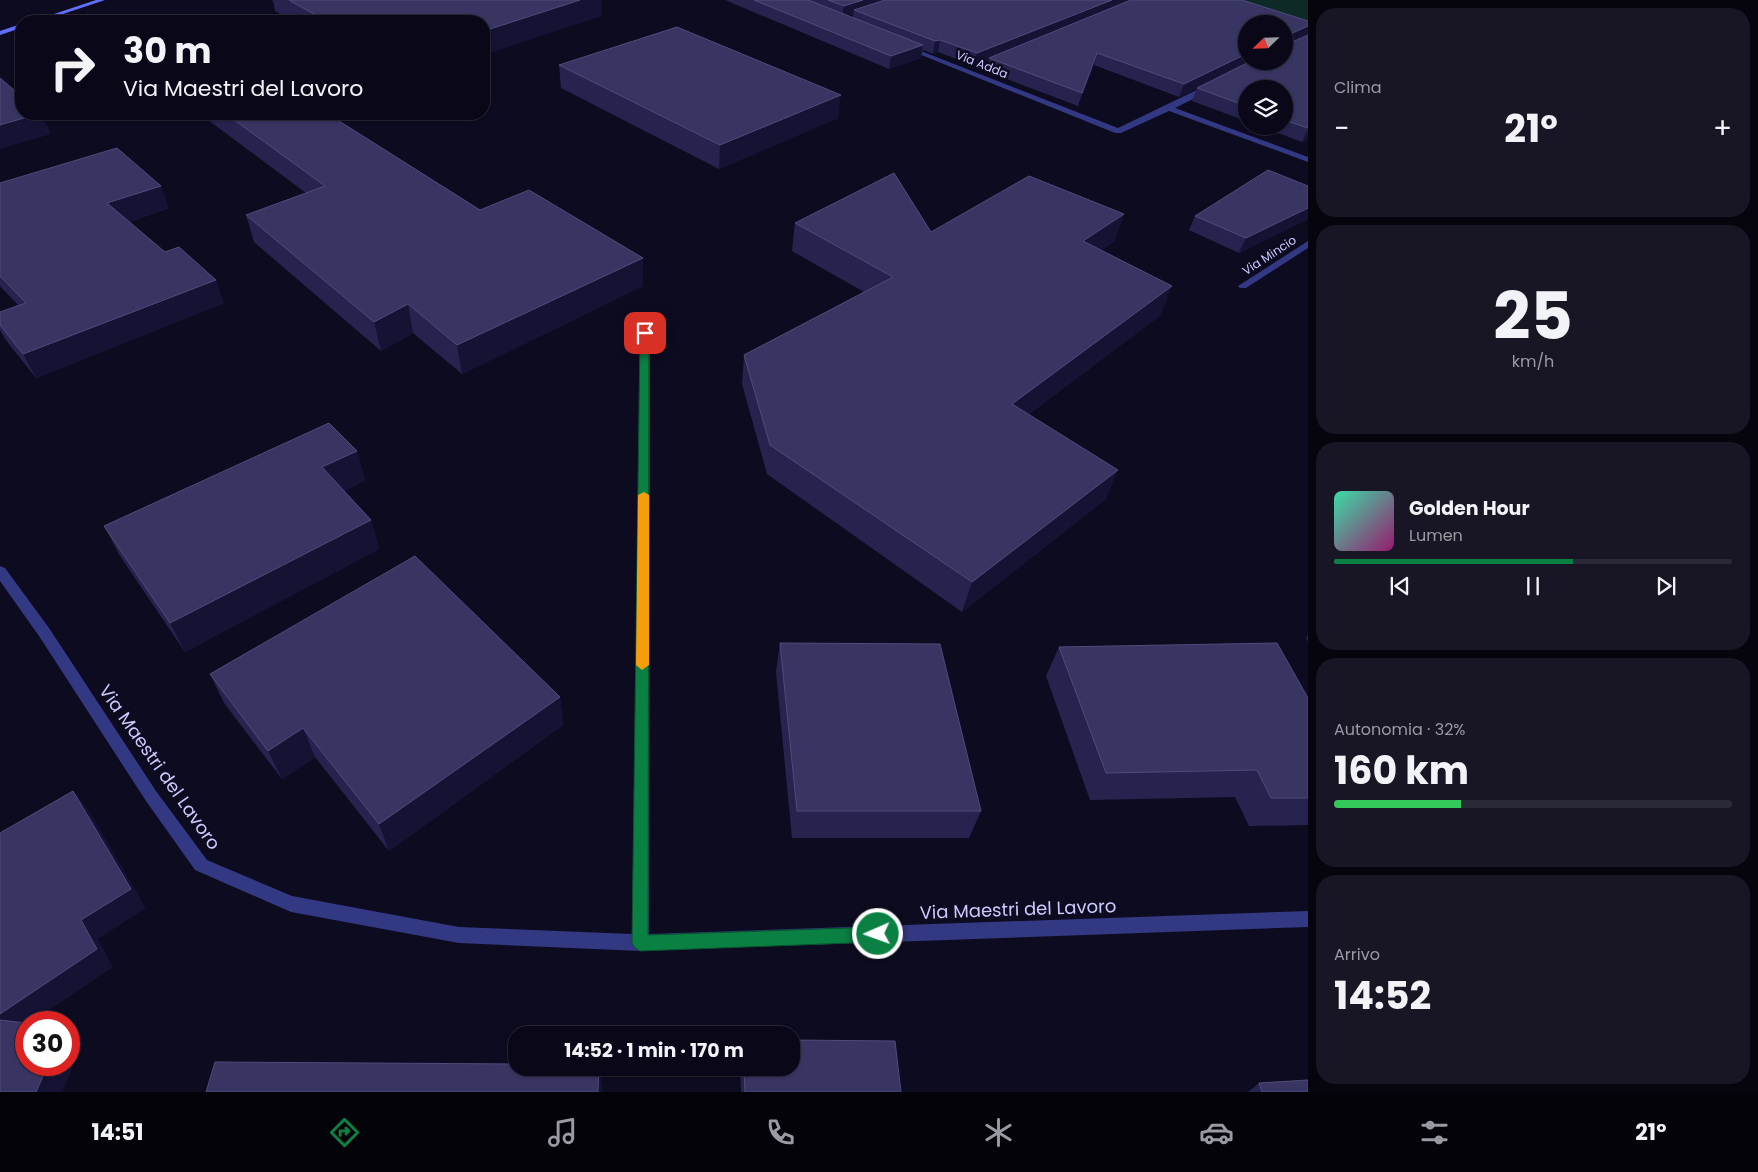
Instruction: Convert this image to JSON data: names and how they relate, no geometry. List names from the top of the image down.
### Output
{
  "streets": {
    "street": ["Via Adda", "Via Mincio", "Via Maestri del Lavoro"]
  },
  "north": "bottom left",
  "page": {
    "tile": [
      "Clima",
      ["25", "km/h"],
      ["Autonomia · 32%", "160 km"],
      ["Arrivo", "14:52"]
    ],
    "turn": ["30 m", "Via Maestri del Lavoro"],
    "heat": ["−", "21°", "+"],
    "song": ["Golden Hour", "Lumen"],
    "limit": "30",
    "trip": "14:52 · 1 min · 170 m",
    "tabs": ["14:51", "21°"]
  }
}
